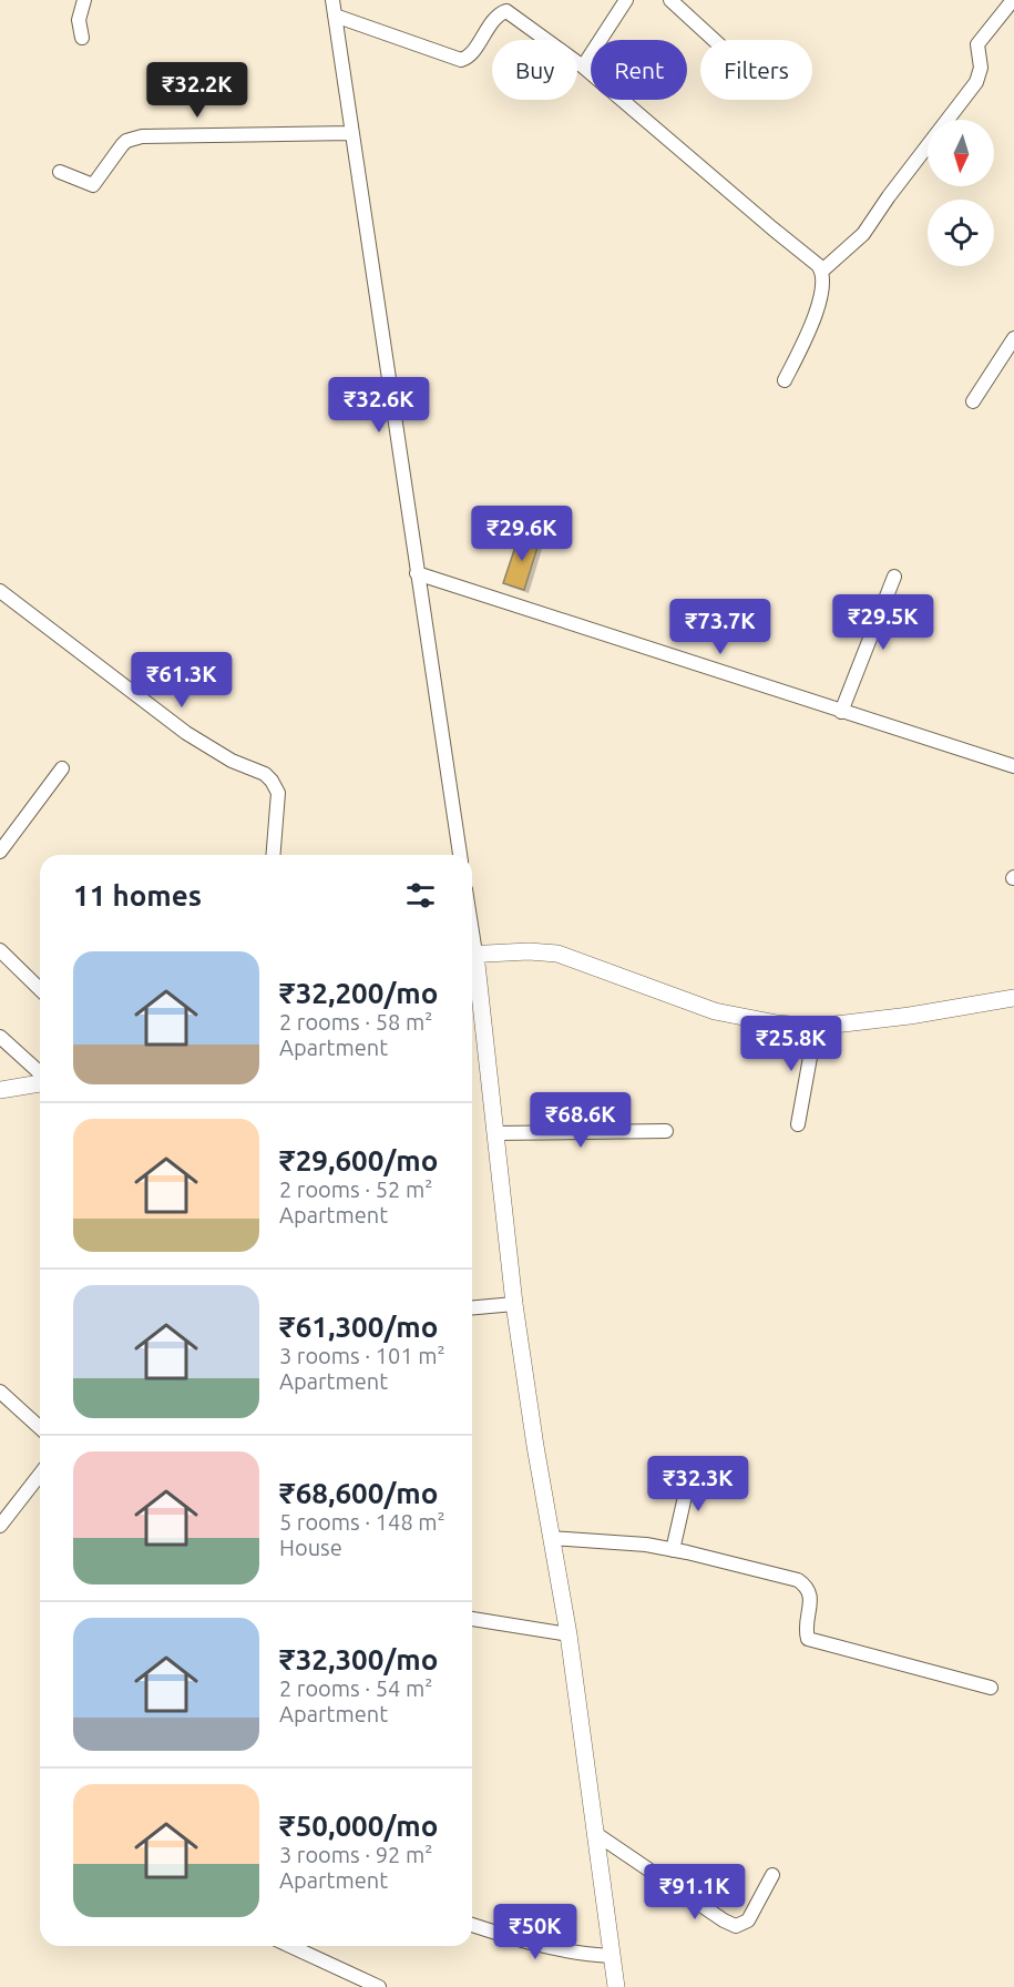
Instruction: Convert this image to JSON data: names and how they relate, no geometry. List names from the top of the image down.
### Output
{
  "north": "bottom",
  "page": {
    "chip": ["Buy", "Rent", "Filters"],
    "price": [
      "₹32.2K",
      "₹32.6K",
      "₹29.6K",
      "₹29.5K",
      "₹73.7K",
      "₹61.3K",
      "₹25.8K",
      "₹68.6K",
      "₹32.3K",
      "₹91.1K",
      "₹50K"
    ],
    "heading": "11 homes",
    "list": [
      {
        "name": "₹32,200/mo",
        "note": "2 rooms · 58 m² · Apartment"
      },
      {
        "name": "₹29,600/mo",
        "note": "2 rooms · 52 m² · Apartment"
      },
      {
        "name": "₹61,300/mo",
        "note": "3 rooms · 101 m² · Apartment"
      },
      {
        "name": "₹68,600/mo",
        "note": "5 rooms · 148 m² · House"
      },
      {
        "name": "₹32,300/mo",
        "note": "2 rooms · 54 m² · Apartment"
      },
      {
        "name": "₹50,000/mo",
        "note": "3 rooms · 92 m² · Apartment"
      }
    ]
  }
}
